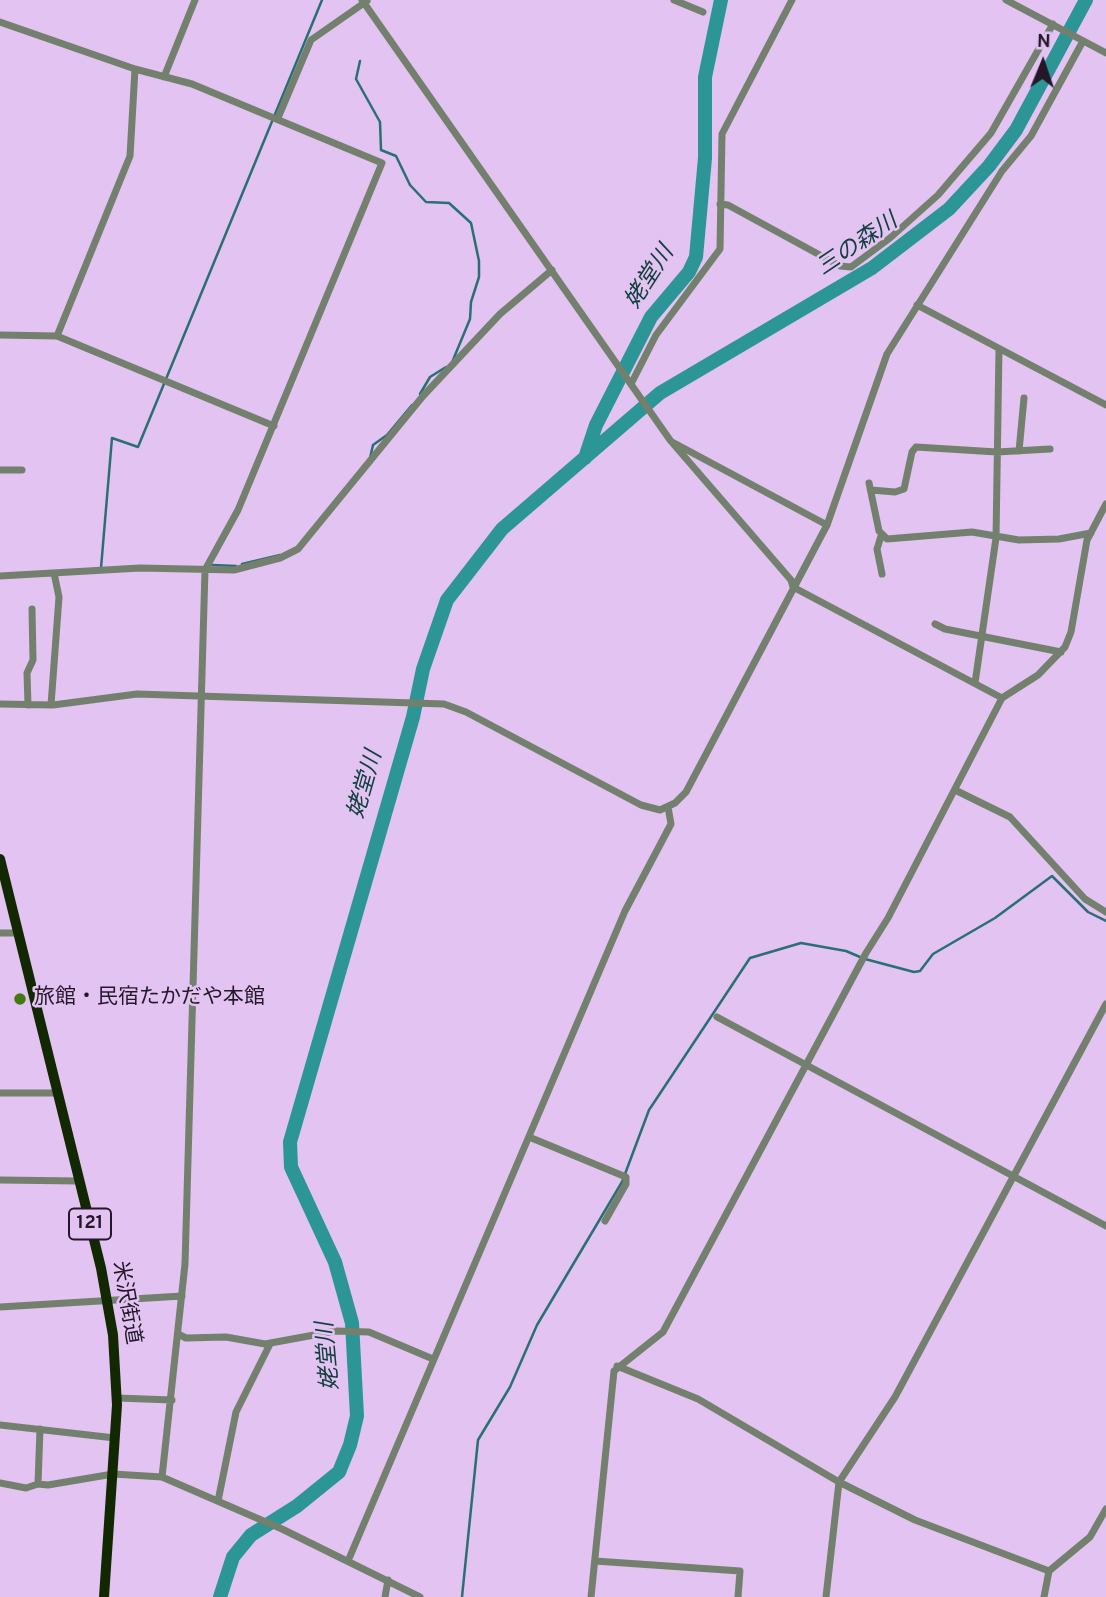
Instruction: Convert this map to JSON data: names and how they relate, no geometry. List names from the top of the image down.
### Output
{
  "streets": {
    "highway": ["121", "米沢街道"]
  },
  "water": ["三の森川", "姥堂川"],
  "places": ["旅館・民宿たかだや本館"],
  "north": "top"
}
